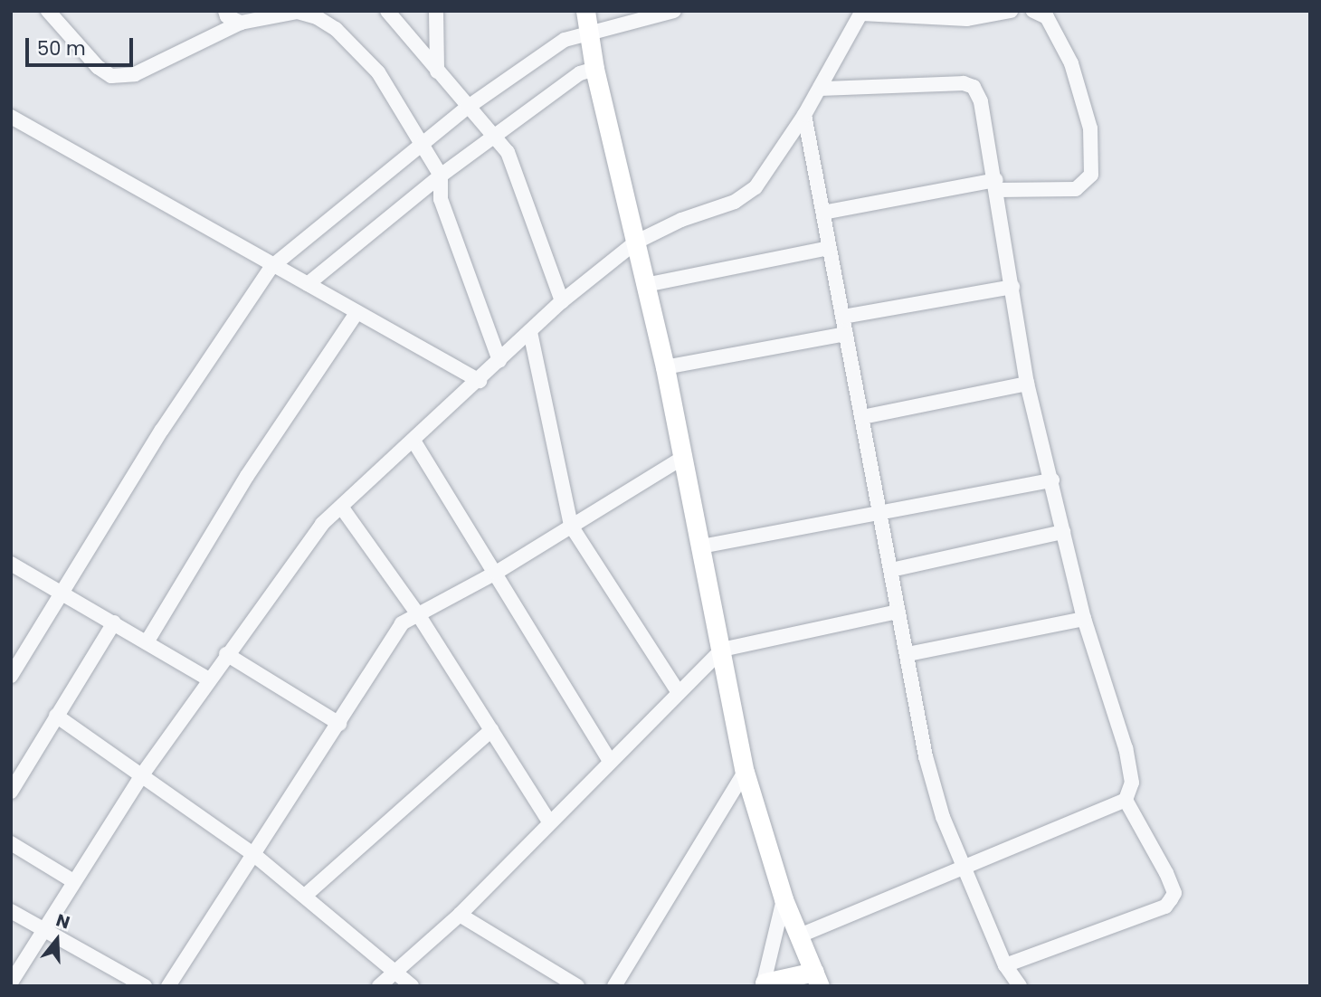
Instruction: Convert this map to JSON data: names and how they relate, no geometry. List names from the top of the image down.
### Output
{
  "scale_bar": "50 m",
  "north": "top"
}
